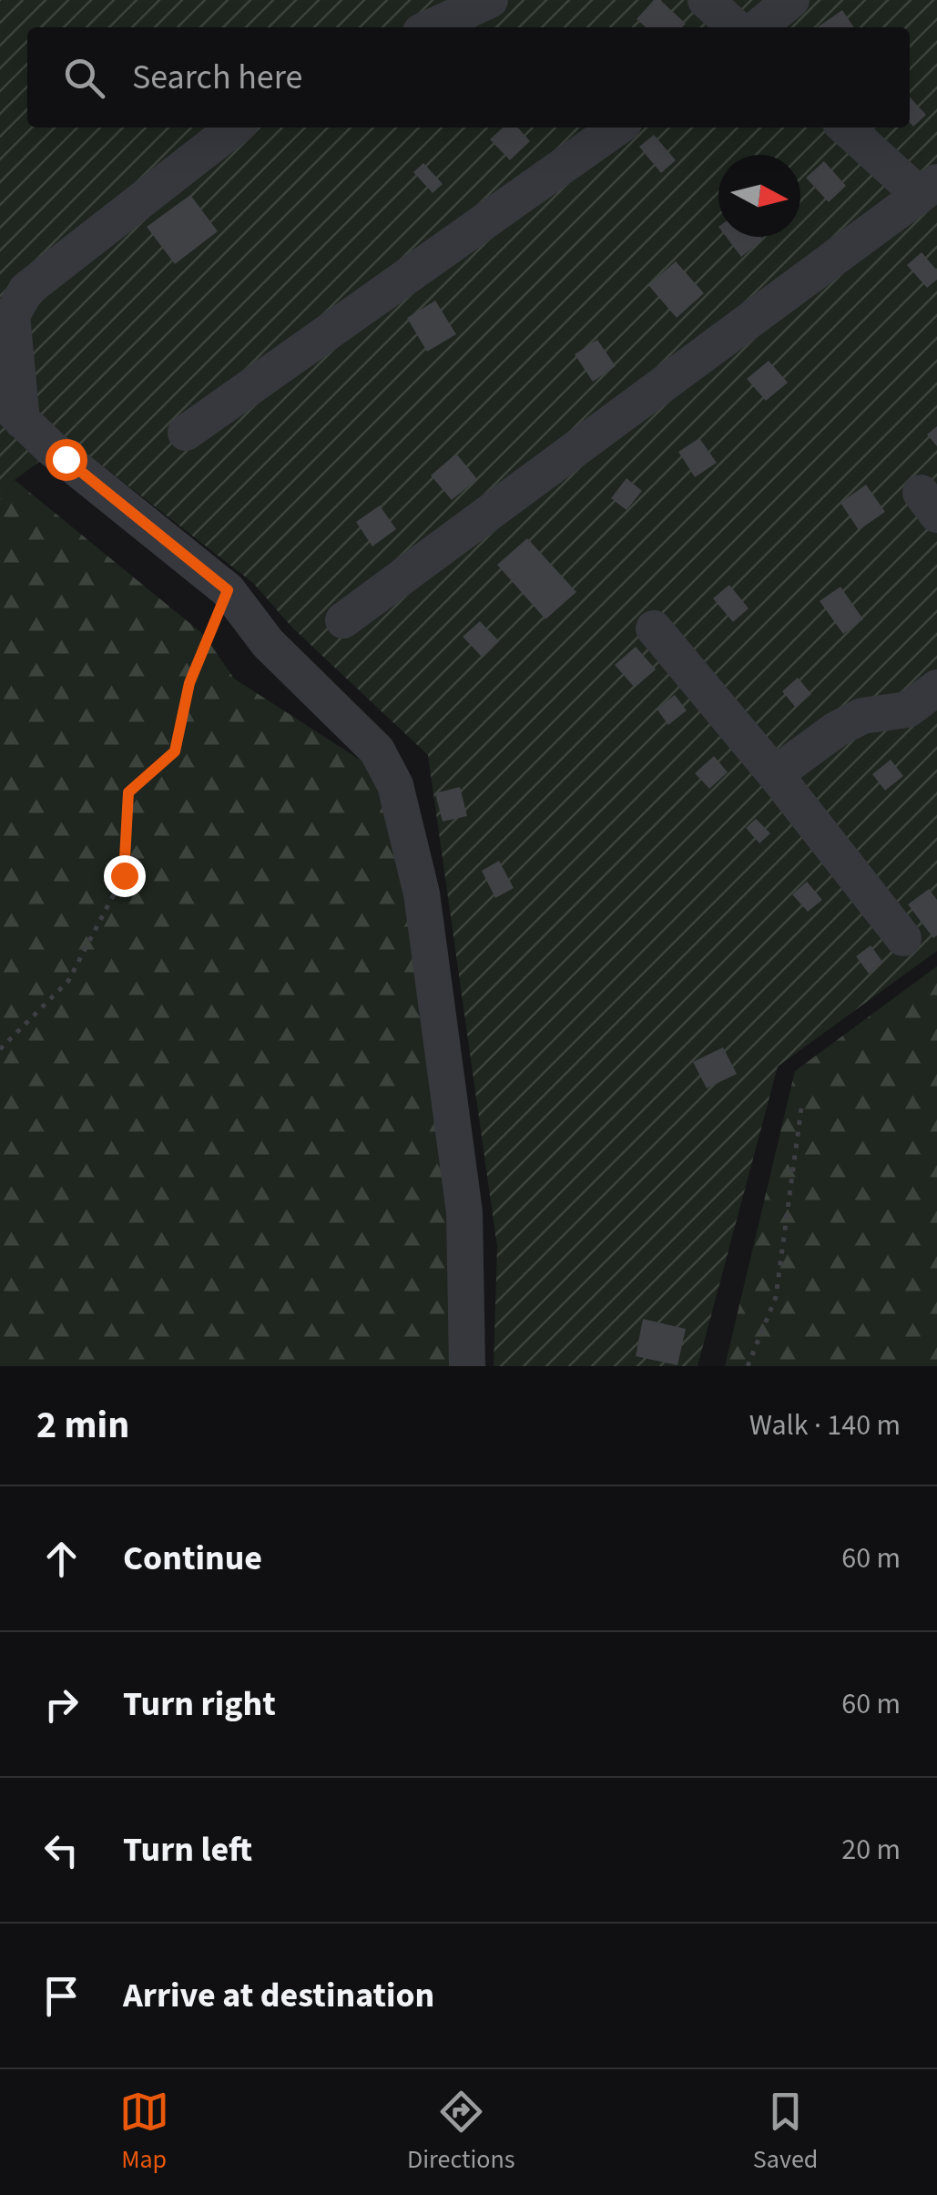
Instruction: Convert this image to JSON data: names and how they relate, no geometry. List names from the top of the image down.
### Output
{
  "north": "right",
  "page": {
    "search": "Search here",
    "heading": ["2 min", "Walk · 140 m"],
    "list": [
      ["Continue", "60 m"],
      ["Turn right", "60 m"],
      ["Turn left", "20 m"],
      "Arrive at destination"
    ],
    "nav": ["Map", "Directions", "Saved"]
  }
}
